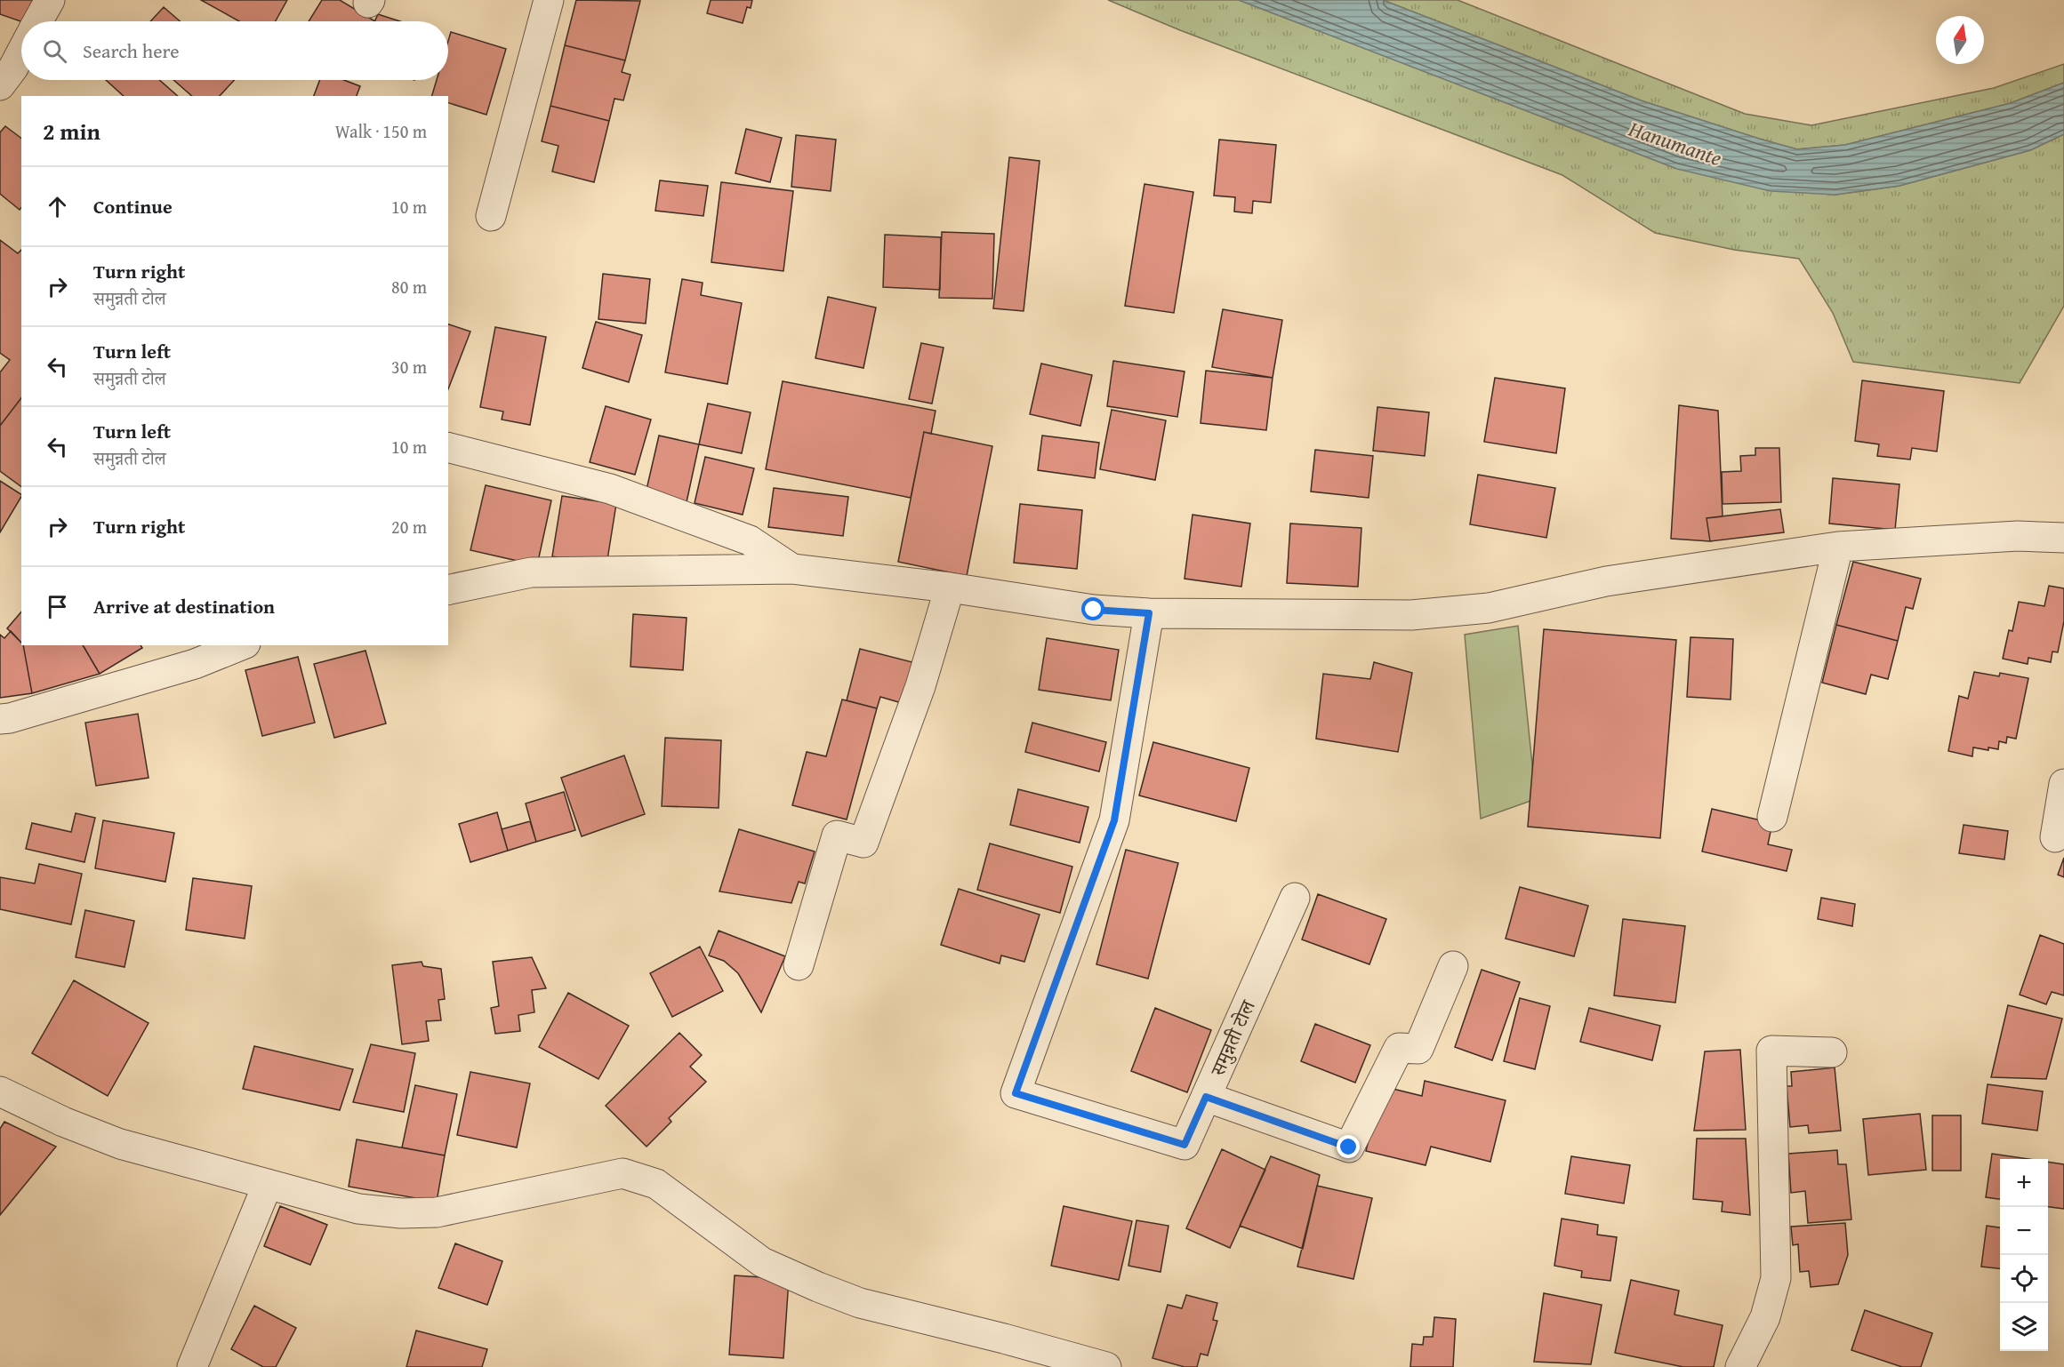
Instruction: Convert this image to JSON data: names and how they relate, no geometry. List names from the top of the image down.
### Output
{
  "streets": {
    "street": ["समुन्नती टोल"]
  },
  "water": ["Hanumante"],
  "north": "top",
  "page": {
    "search": "Search here",
    "heading": ["2 min", "Walk · 150 m"],
    "list": [
      ["Continue", "10 m"],
      ["Turn right", "समुन्नती टोल", "80 m"],
      ["Turn left", "समुन्नती टोल", "30 m"],
      ["Turn left", "समुन्नती टोल", "10 m"],
      ["Turn right", "20 m"],
      "Arrive at destination"
    ],
    "map_buttons": ["+", "−"]
  }
}
